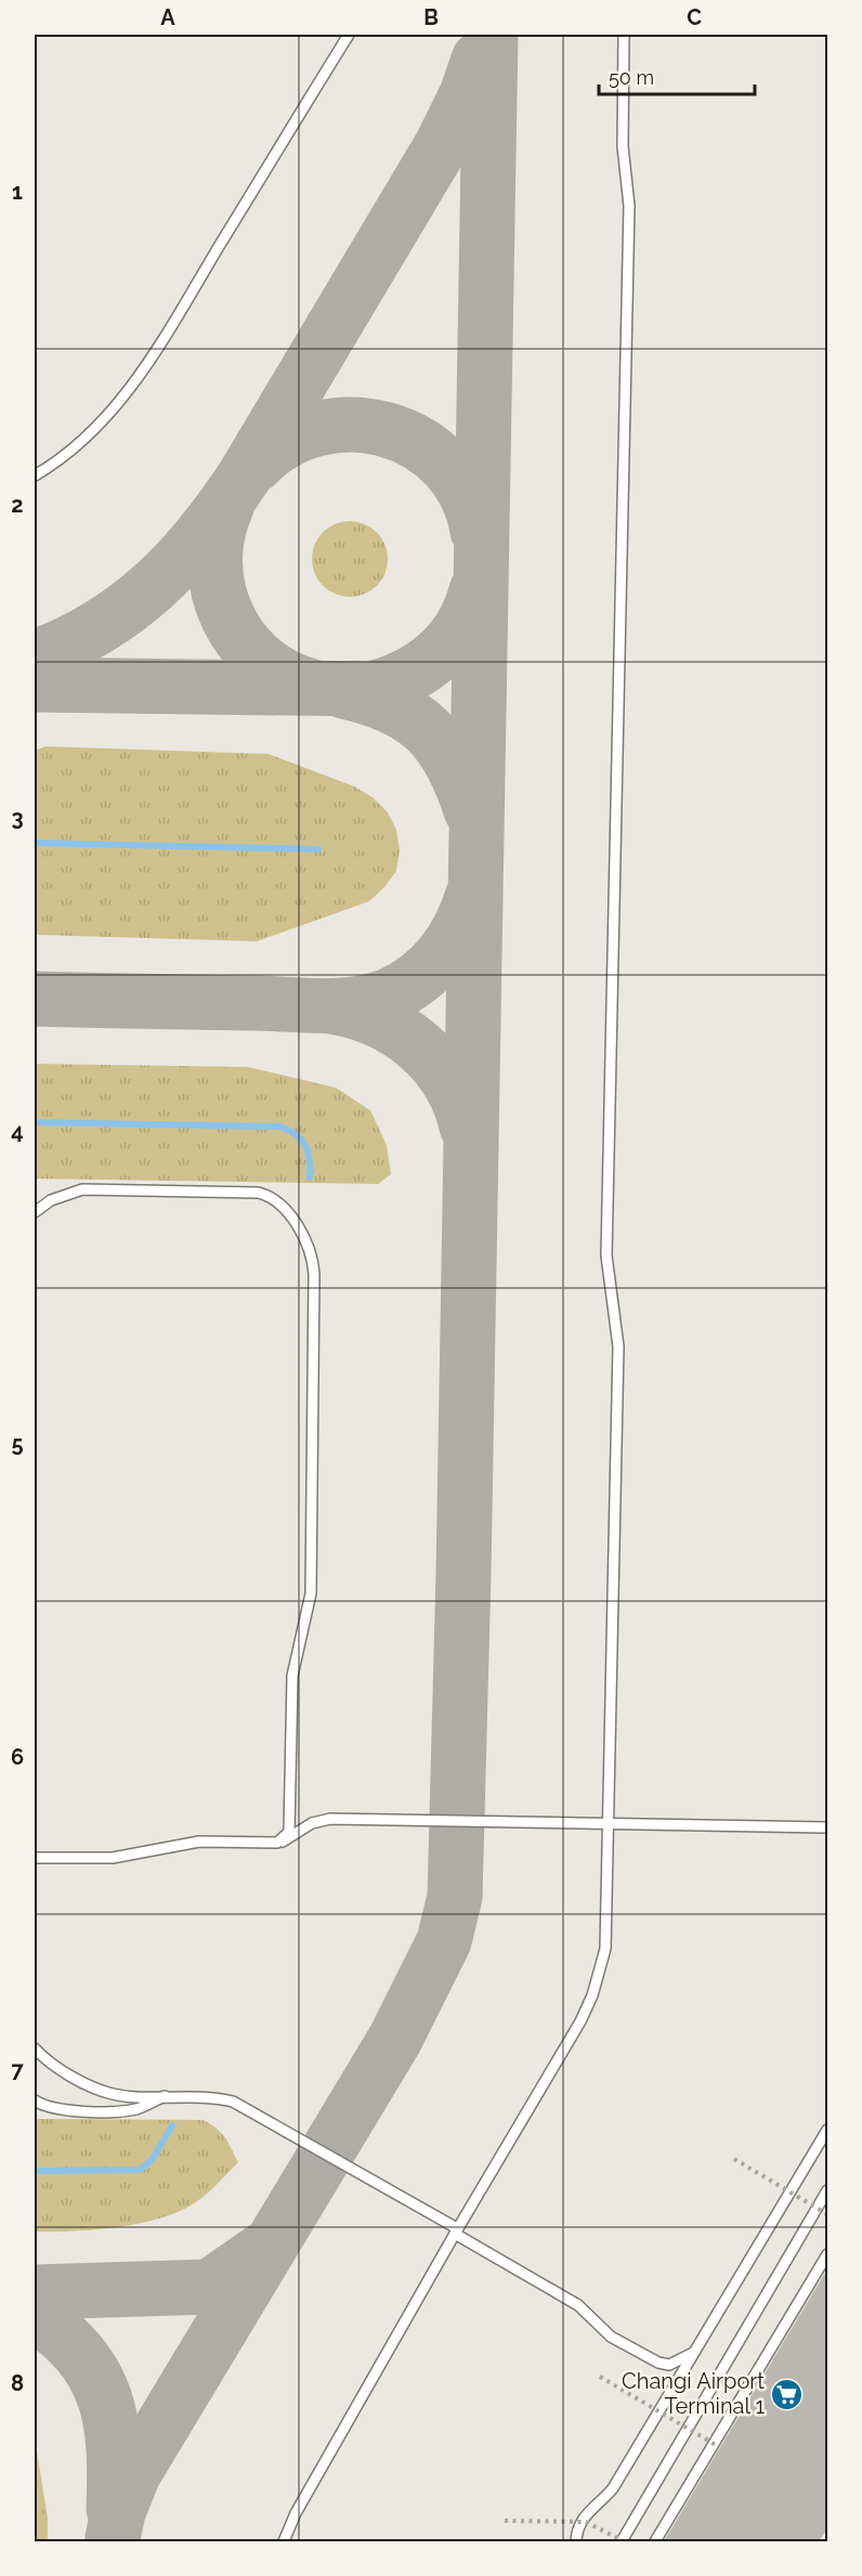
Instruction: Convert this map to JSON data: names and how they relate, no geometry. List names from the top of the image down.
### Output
{
  "places": {
    "supermarket": ["Changi Airport Terminal 1"]
  },
  "scale_bar": "50 m",
  "grid": {
    "columns": ["A", "B", "C"],
    "rows": [
      "1",
      "2",
      "3",
      "4",
      "5",
      "6",
      "7",
      "8"
    ]
  }
}
